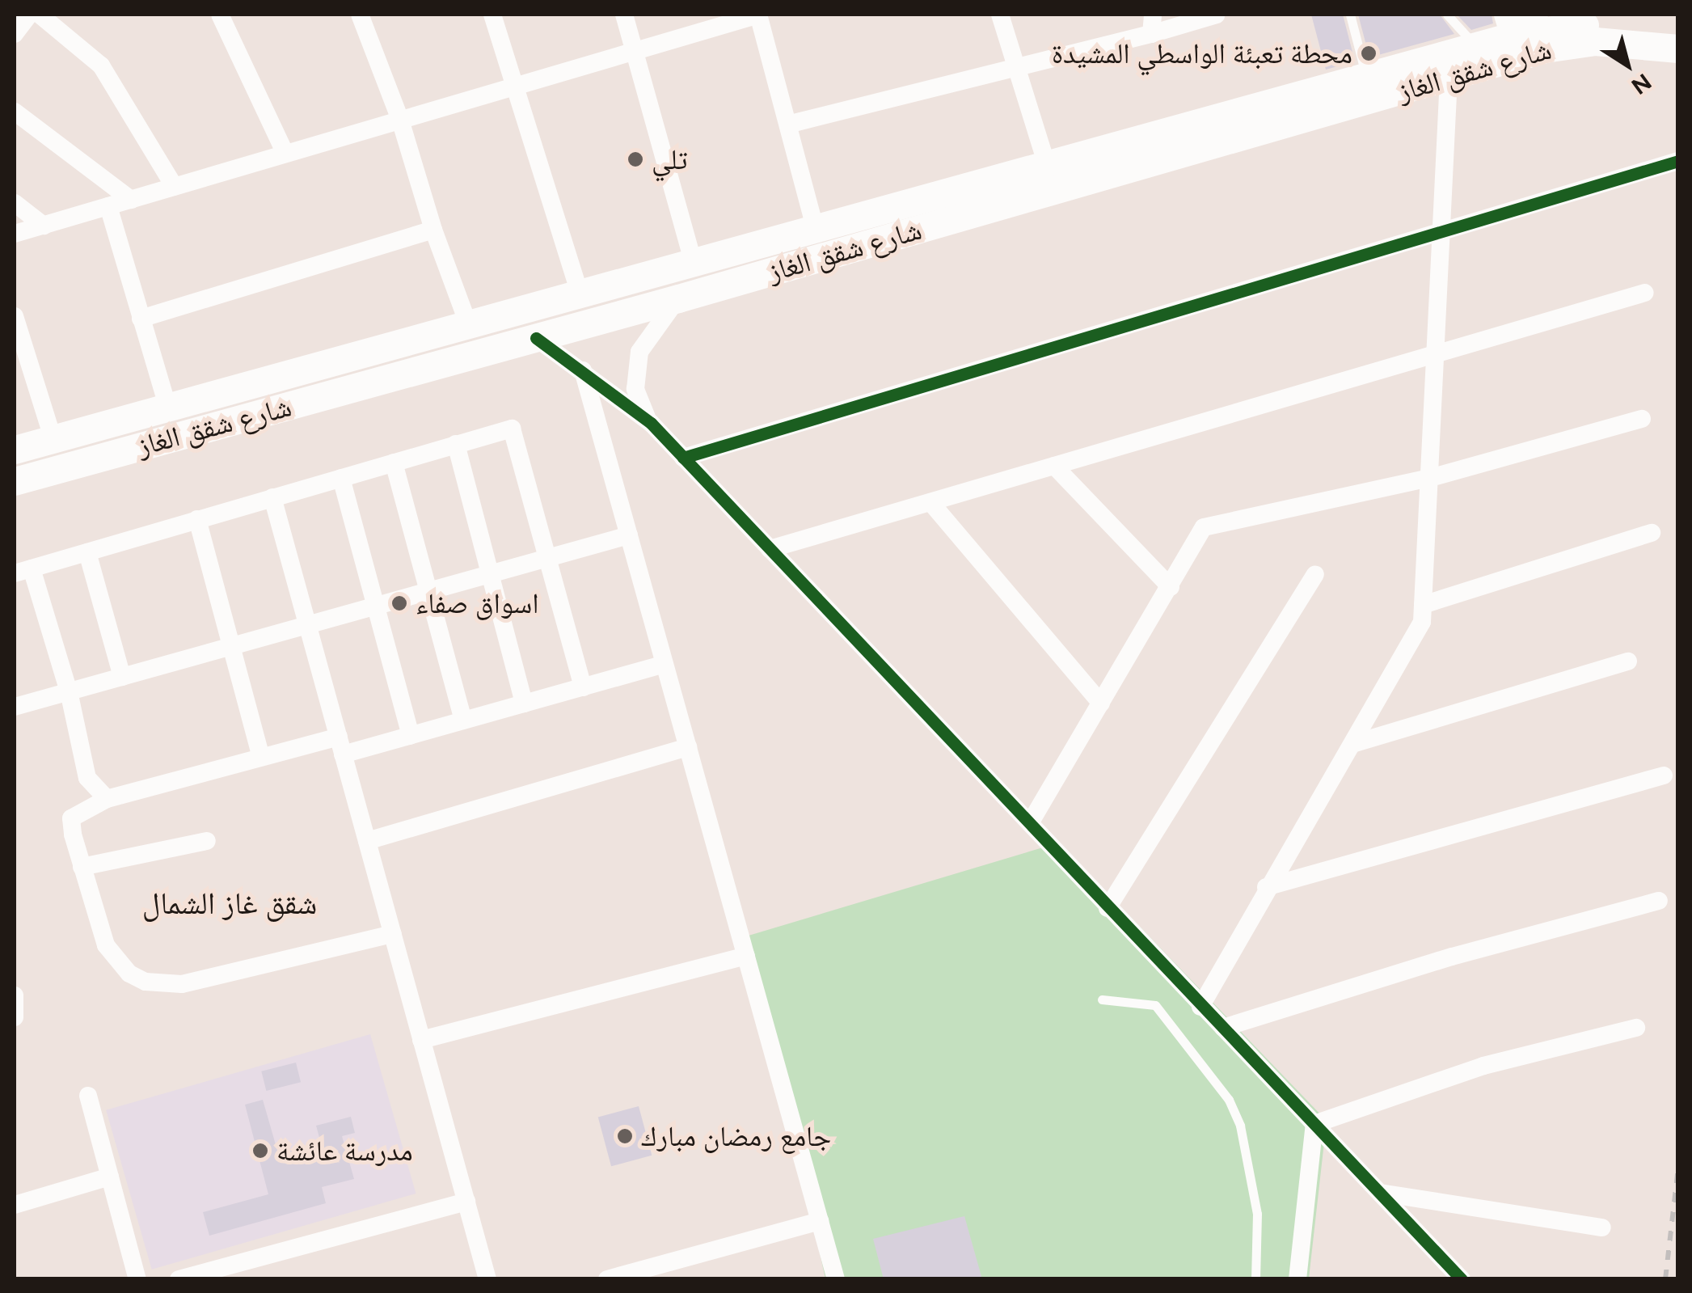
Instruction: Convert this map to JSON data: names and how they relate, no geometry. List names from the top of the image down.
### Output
{
  "streets": {
    "main road": ["شارع شقق الغاز"]
  },
  "districts": ["شقق غاز الشمال"],
  "places": [
    "محطة تعبئة الواسطي المشيدة",
    "تلي",
    "اسواق صفاء",
    "جامع رمضان مبارك",
    "مدرسة عائشة"
  ],
  "north": "bottom right"
}
